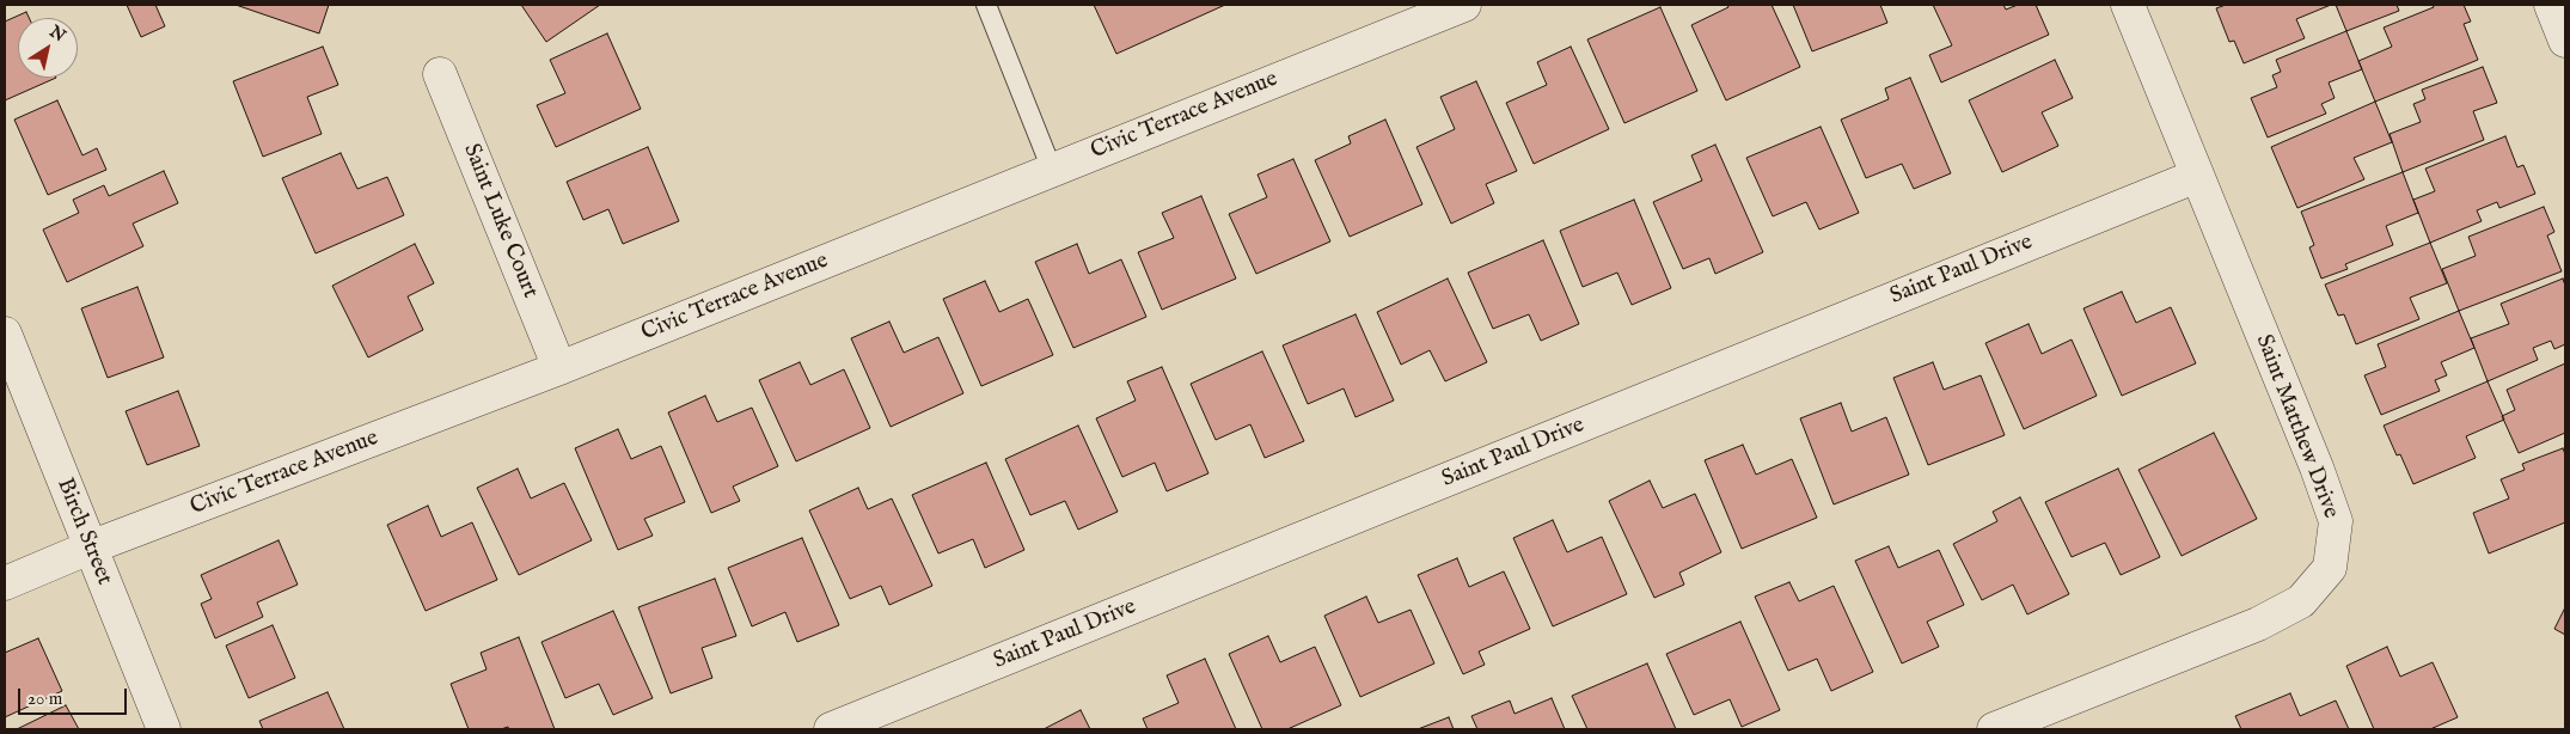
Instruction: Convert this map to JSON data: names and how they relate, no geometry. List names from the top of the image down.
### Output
{
  "streets": {
    "street": [
      "Civic Terrace Avenue",
      "Saint Luke Court",
      "Saint Paul Drive",
      "Saint Matthew Drive",
      "Birch Street"
    ]
  },
  "crossings": [
    ["Civic Terrace Avenue", "Saint Luke Court"],
    ["Civic Terrace Avenue", "Birch Street"],
    ["Saint Paul Drive", "Saint Matthew Drive"]
  ],
  "scale_bar": "20 m",
  "north": "top right"
}
